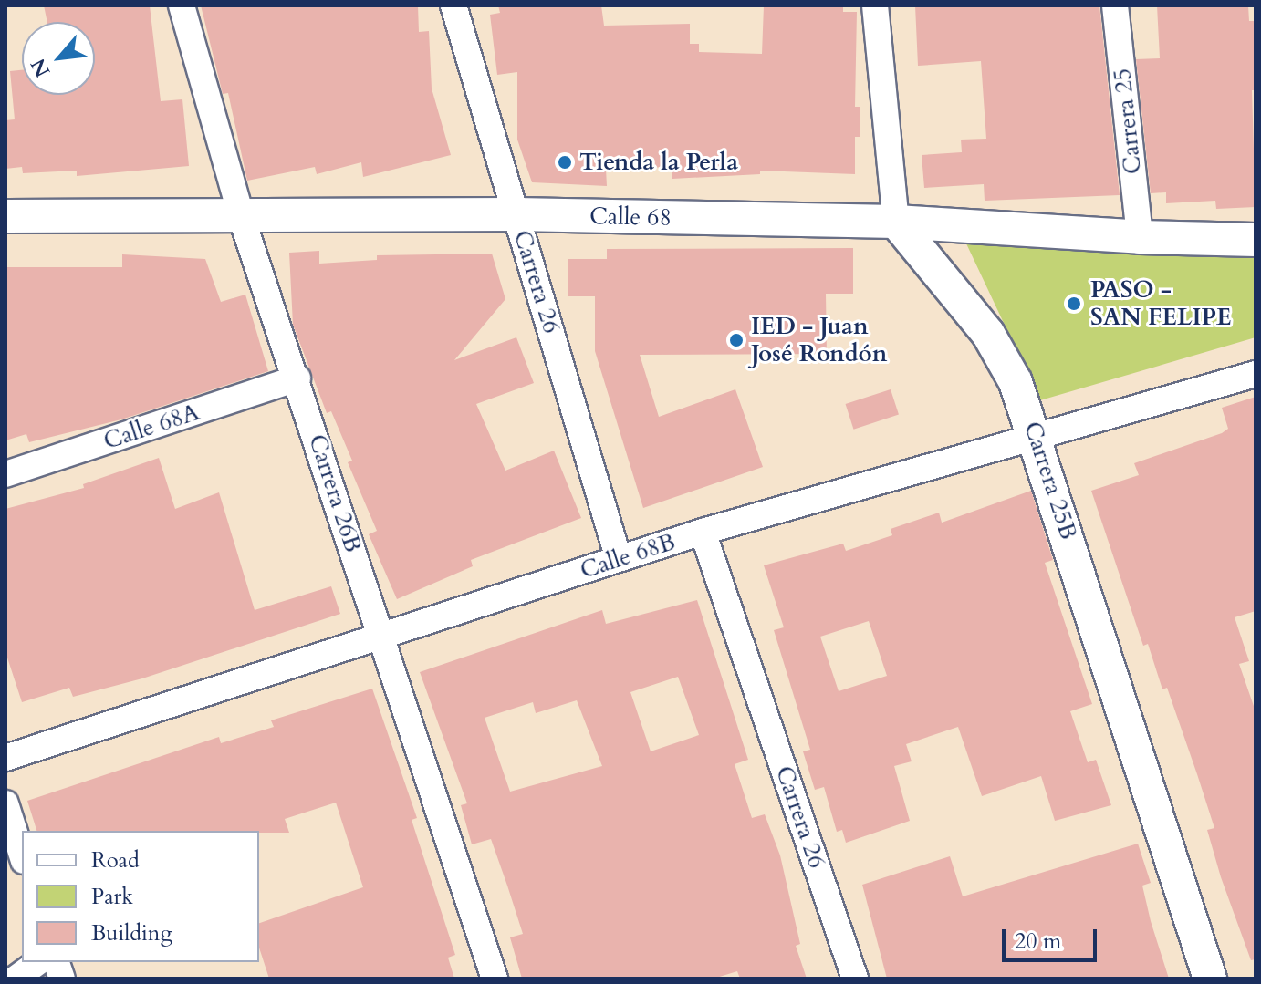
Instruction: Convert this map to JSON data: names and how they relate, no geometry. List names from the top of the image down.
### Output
{
  "streets": {
    "street": [
      "Carrera 25",
      "Calle 68",
      "Carrera 26",
      "Calle 68A",
      "Carrera 25B",
      "Carrera 26B",
      "Calle 68B"
    ]
  },
  "crossings": [
    ["Carrera 25", "Calle 68"],
    ["Calle 68", "Carrera 26"],
    ["Calle 68", "Carrera 25B"],
    ["Calle 68", "Carrera 26B"],
    ["Carrera 26", "Calle 68B"],
    ["Calle 68A", "Carrera 26B"],
    ["Carrera 25B", "Calle 68B"],
    ["Carrera 26B", "Calle 68B"]
  ],
  "places": ["Tienda la Perla", "PASO - SAN FELIPE", "IED - Juan José Rondón"],
  "legend": ["Road", "Park", "Building"],
  "scale_bar": "20 m",
  "north": "bottom left"
}
